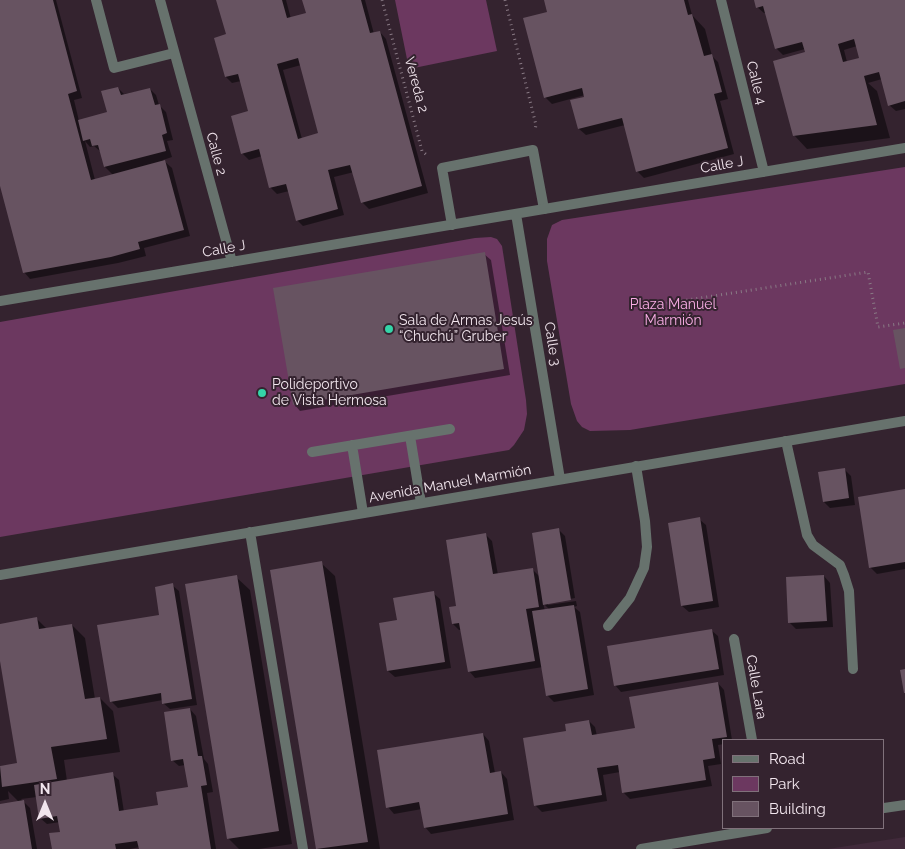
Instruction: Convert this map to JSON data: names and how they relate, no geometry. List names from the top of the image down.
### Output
{
  "streets": {
    "street": [
      "Calle 4",
      "Calle 2",
      "Calle J",
      "Calle 3",
      "Avenida Manuel Marmión",
      "Calle Lara"
    ],
    "path": ["Vereda 2"]
  },
  "crossings": [
    ["Calle 4", "Calle J"],
    ["Calle 2", "Calle J"],
    ["Calle J", "Calle 3"],
    ["Calle 3", "Avenida Manuel Marmión"]
  ],
  "parks": ["Plaza Manuel Marmión"],
  "places": ["Sala de Armas Jesús “Chuchú” Gruber", "Polideportivo de Vista Hermosa"],
  "legend": ["Road", "Park", "Building"],
  "north": "top"
}
